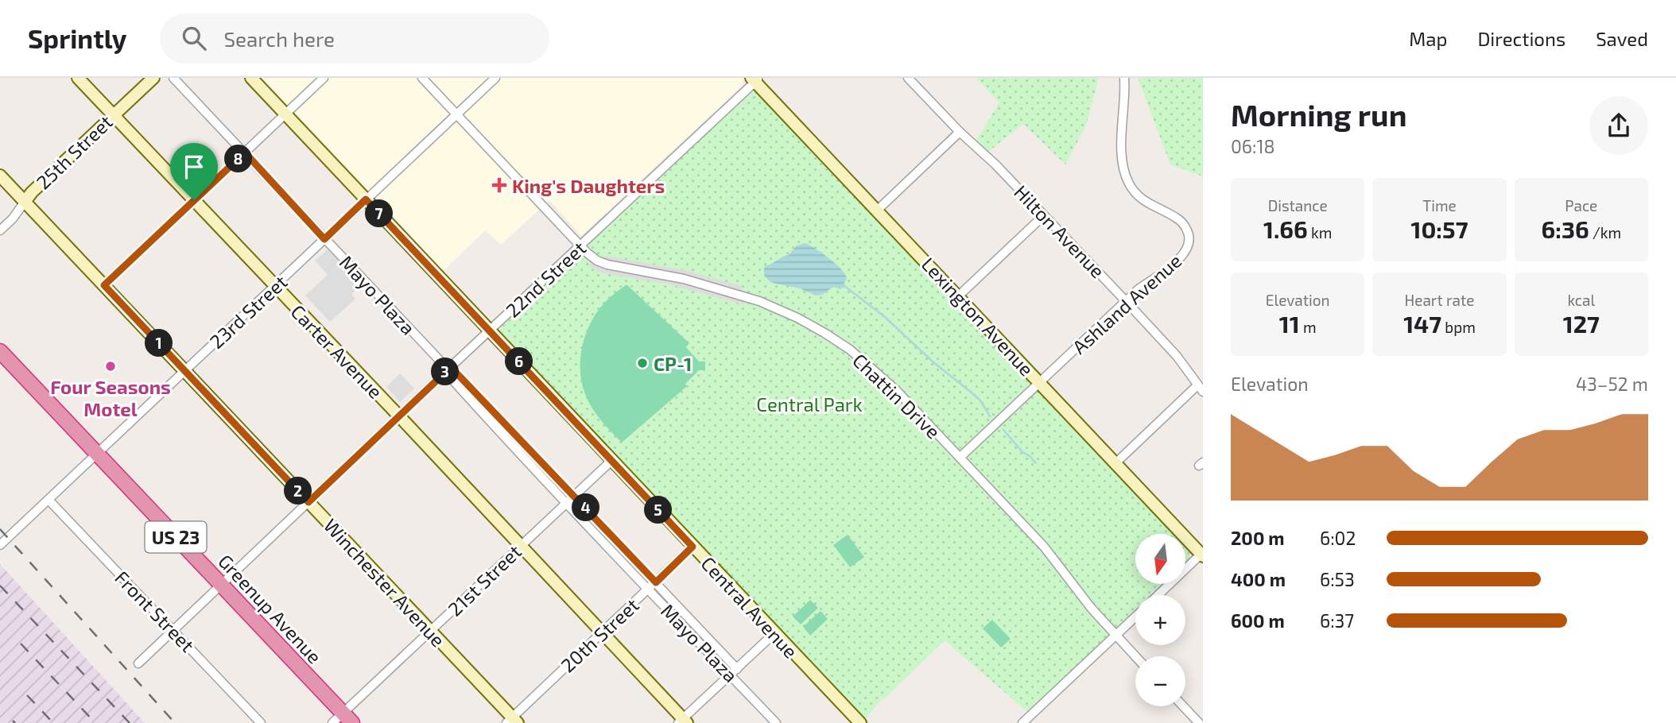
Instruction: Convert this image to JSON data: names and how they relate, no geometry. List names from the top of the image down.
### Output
{
  "streets": {
    "highway": ["US 23", "Greenup Avenue"],
    "street": [
      "25th Street",
      "Hilton Avenue",
      "22nd Street",
      "Mayo Plaza",
      "Ashland Avenue",
      "23rd Street",
      "Lexington Avenue",
      "Carter Avenue",
      "Chattin Drive",
      "21st Street",
      "Winchester Avenue",
      "Central Avenue",
      "Front Street",
      "20th Street"
    ]
  },
  "crossings": [
    ["25th Street", "Carter Avenue"],
    ["25th Street", "Winchester Avenue"],
    ["Hilton Avenue", "Ashland Avenue"],
    ["22nd Street", "Mayo Plaza"],
    ["22nd Street", "Lexington Avenue"],
    ["22nd Street", "Carter Avenue"],
    ["22nd Street", "Chattin Drive"],
    ["22nd Street", "Winchester Avenue"],
    ["22nd Street", "Central Avenue"],
    ["22nd Street", "Greenup Avenue"],
    ["22nd Street", "Front Street"],
    ["Mayo Plaza", "23rd Street"],
    ["Mayo Plaza", "21st Street"],
    ["Mayo Plaza", "20th Street"],
    ["Ashland Avenue", "Lexington Avenue"],
    ["Ashland Avenue", "Chattin Drive"],
    ["23rd Street", "Carter Avenue"],
    ["23rd Street", "Chattin Drive"],
    ["23rd Street", "Winchester Avenue"],
    ["23rd Street", "Central Avenue"],
    ["23rd Street", "Greenup Avenue"],
    ["23rd Street", "Front Street"],
    ["Carter Avenue", "21st Street"],
    ["Carter Avenue", "20th Street"],
    ["21st Street", "Winchester Avenue"],
    ["21st Street", "Central Avenue"],
    ["21st Street", "Greenup Avenue"],
    ["Winchester Avenue", "20th Street"],
    ["Central Avenue", "20th Street"]
  ],
  "parks": ["Central Park"],
  "places": {
    "health": ["King's Daughters"],
    "other": ["CP-1", "Four Seasons Motel"]
  },
  "north": "bottom",
  "page": {
    "header": "Sprintly",
    "search": "Search here",
    "nav": ["Map", "Directions", "Saved"],
    "heading": ["Morning run", "06:18"],
    "pins": [
      "8",
      "7",
      "1",
      "6",
      "3",
      "2",
      "4",
      "5"
    ],
    "stats": [
      ["Distance", "1.66 km"],
      ["Time", "10:57"],
      ["Pace", "6:36 /km"],
      ["Elevation", "11 m"],
      ["Heart rate", "147 bpm"],
      ["kcal", "127"]
    ],
    "chart": ["Elevation", "43–52 m"],
    "list": [
      {
        "name": "200 m",
        "note": "6:02"
      },
      {
        "name": "400 m",
        "note": "6:53"
      },
      {
        "name": "600 m",
        "note": "6:37"
      }
    ],
    "map_buttons": ["+", "−"]
  }
}
